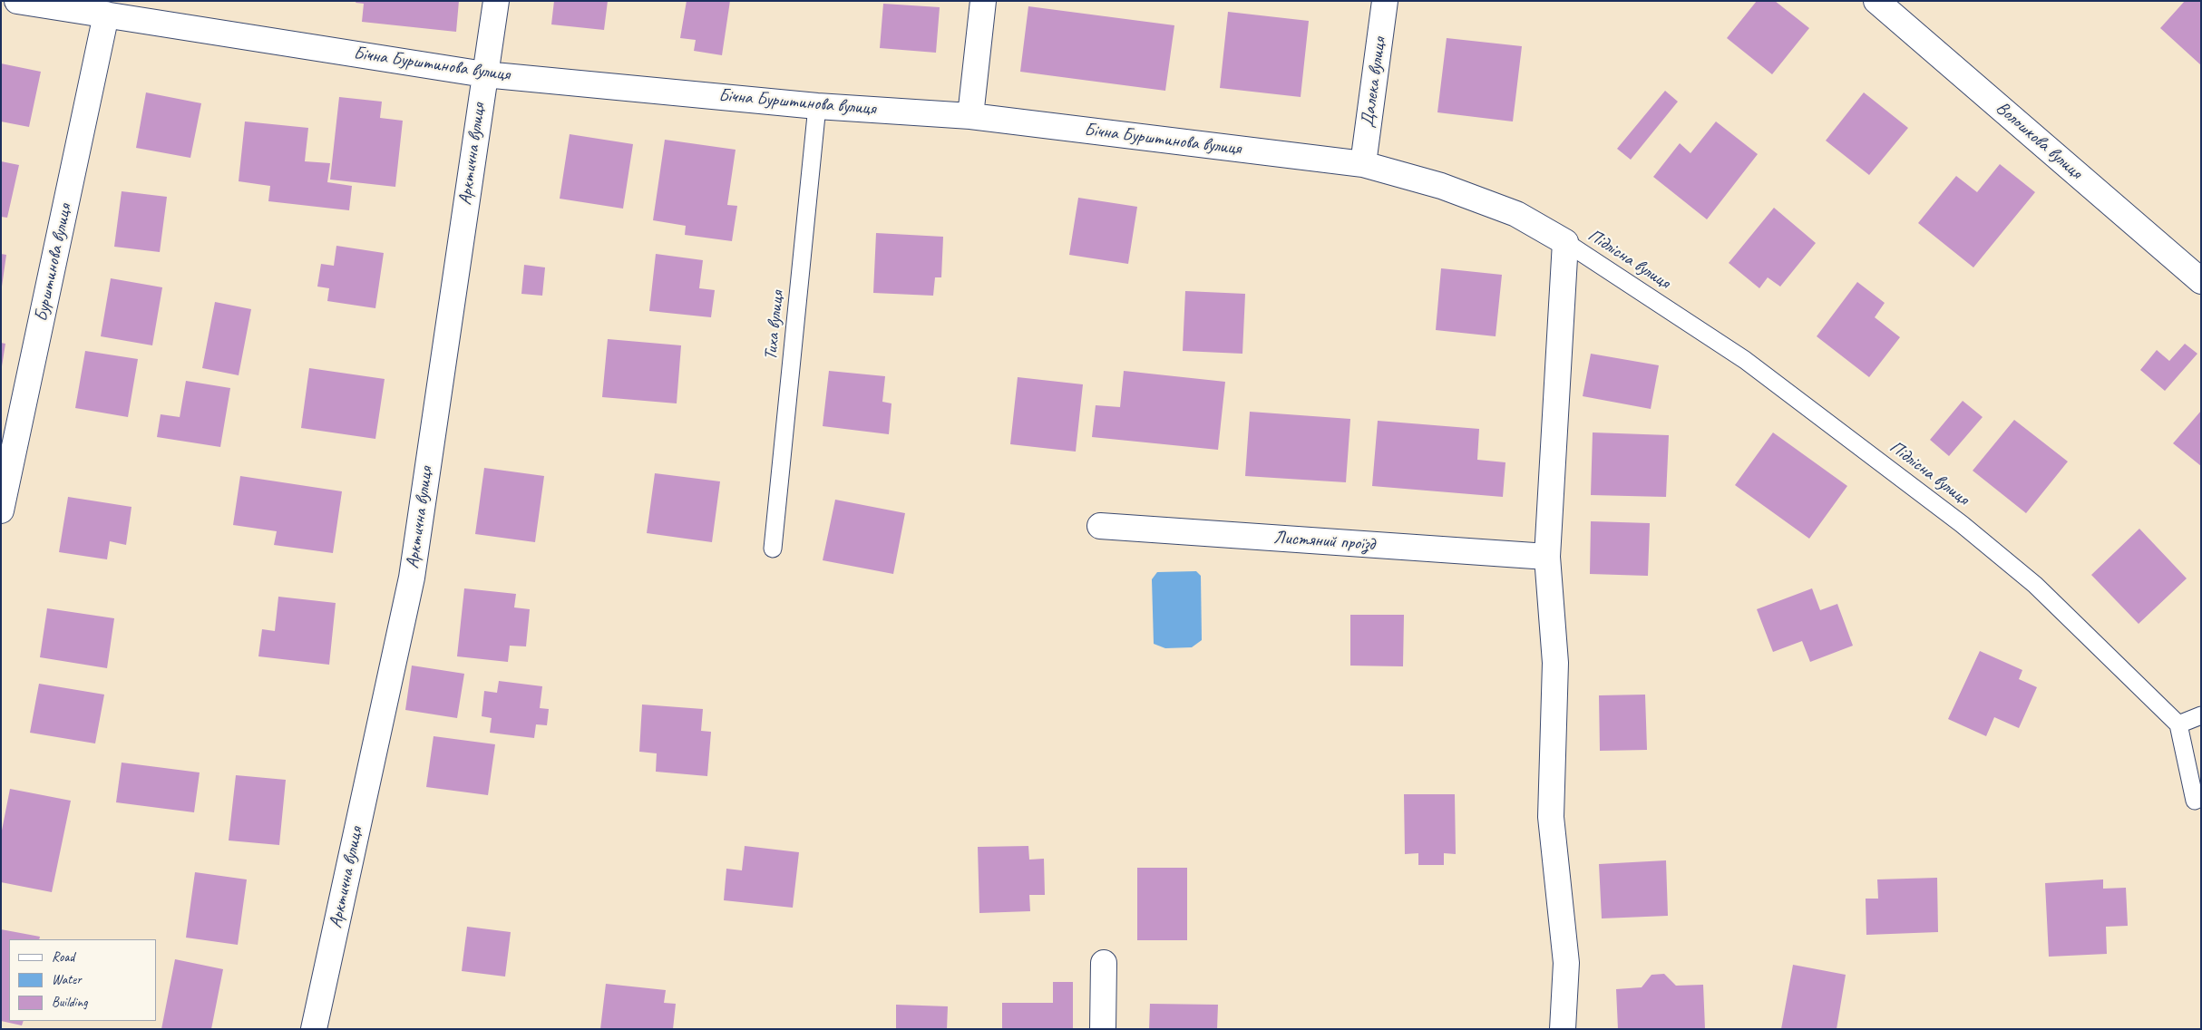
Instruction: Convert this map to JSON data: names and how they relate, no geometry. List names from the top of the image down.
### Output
{
  "streets": {
    "street": [
      "Бічна Бурштинова вулиця",
      "Далека вулиця",
      "Волошкова вулиця",
      "Арктична вулиця",
      "Бурштинова вулиця",
      "Листяний проїзд"
    ],
    "lane": ["Підлісна вулиця", "Тиха вулиця"]
  },
  "crossings": [
    ["Бічна Бурштинова вулиця", "Далека вулиця"],
    ["Бічна Бурштинова вулиця", "Арктична вулиця"],
    ["Бічна Бурштинова вулиця", "Підлісна вулиця"],
    ["Бічна Бурштинова вулиця", "Бурштинова вулиця"],
    ["Бічна Бурштинова вулиця", "Тиха вулиця"]
  ],
  "legend": ["Road", "Water", "Building"]
}
